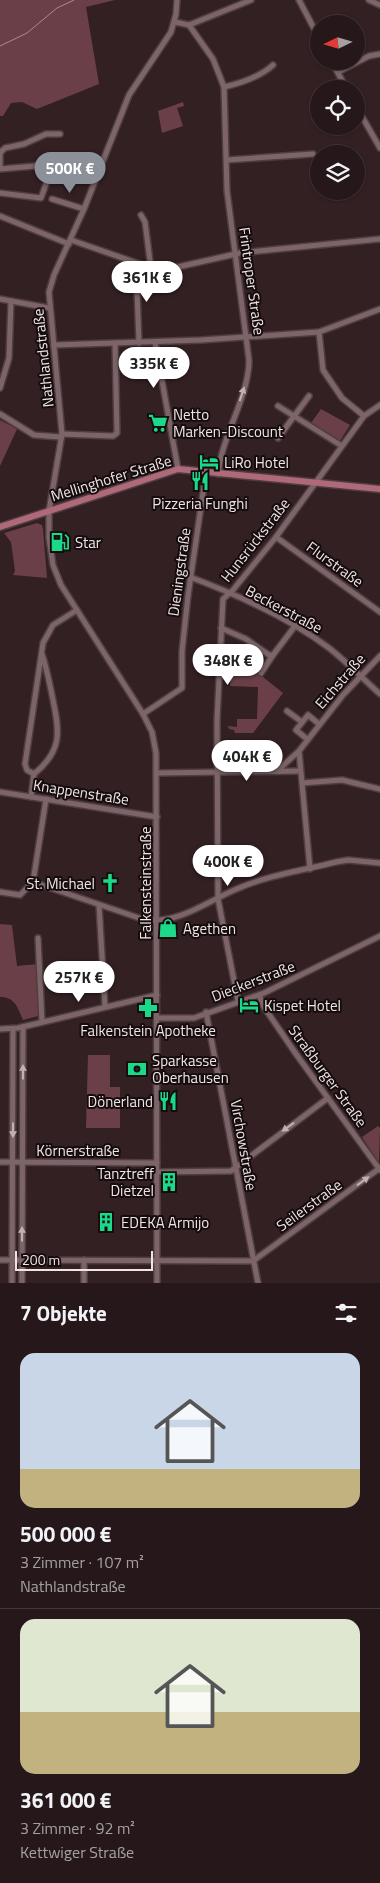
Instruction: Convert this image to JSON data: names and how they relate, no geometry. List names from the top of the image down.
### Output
{
  "streets": {
    "main road": ["Mellinghofer Straße"],
    "street": [
      "Frintroper Straße",
      "Nathlandstraße",
      "Hunsrückstraße",
      "Flurstraße",
      "Dieningstraße",
      "Beckerstraße",
      "Eichstraße",
      "Knappenstraße",
      "Falkensteinstraße",
      "Dieckerstraße",
      "Straßburger Straße",
      "Virchowstraße",
      "Körnerstraße",
      "Seilerstraße"
    ]
  },
  "crossings": [
    ["Frintroper Straße", "Mellinghofer Straße"],
    ["Nathlandstraße", "Mellinghofer Straße"],
    ["Nathlandstraße", "Falkensteinstraße"],
    ["Mellinghofer Straße", "Hunsrückstraße"],
    ["Mellinghofer Straße", "Dieningstraße"],
    ["Mellinghofer Straße", "Falkensteinstraße"],
    ["Hunsrückstraße", "Flurstraße"],
    ["Hunsrückstraße", "Beckerstraße"],
    ["Hunsrückstraße", "Dieckerstraße"],
    ["Dieningstraße", "Beckerstraße"],
    ["Dieningstraße", "Falkensteinstraße"],
    ["Beckerstraße", "Eichstraße"],
    ["Knappenstraße", "Falkensteinstraße"],
    ["Falkensteinstraße", "Dieckerstraße"],
    ["Falkensteinstraße", "Körnerstraße"],
    ["Dieckerstraße", "Straßburger Straße"],
    ["Dieckerstraße", "Virchowstraße"],
    ["Straßburger Straße", "Seilerstraße"],
    ["Virchowstraße", "Seilerstraße"]
  ],
  "one_way": ["Seilerstraße"],
  "places": {
    "supermarket": ["Netto Marken-Discount"],
    "hotel": ["LiRo Hotel", "Kispet Hotel"],
    "restaurant": ["Pizzeria Funghi", "Dönerland"],
    "fuel station": ["Star"],
    "church": ["St. Michael"],
    "shop": ["Agethen"],
    "pharmacy": ["Falkenstein Apotheke"],
    "bank": ["Sparkasse Oberhausen"],
    "building": ["Tanztreff Dietzel", "EDEKA Armijo"]
  },
  "scale_bar": "200 m",
  "north": "left",
  "page": {
    "price": [
      "500K €",
      "361K €",
      "335K €",
      "348K €",
      "404K €",
      "400K €",
      "257K €"
    ],
    "scale": "200 m",
    "heading": "7 Objekte",
    "list": [
      {
        "name": "500 000 €",
        "note": "3 Zimmer · 107 m² · Nathlandstraße"
      },
      {
        "name": "361 000 €",
        "note": "3 Zimmer · 92 m² · Kettwiger Straße"
      }
    ]
  }
}
